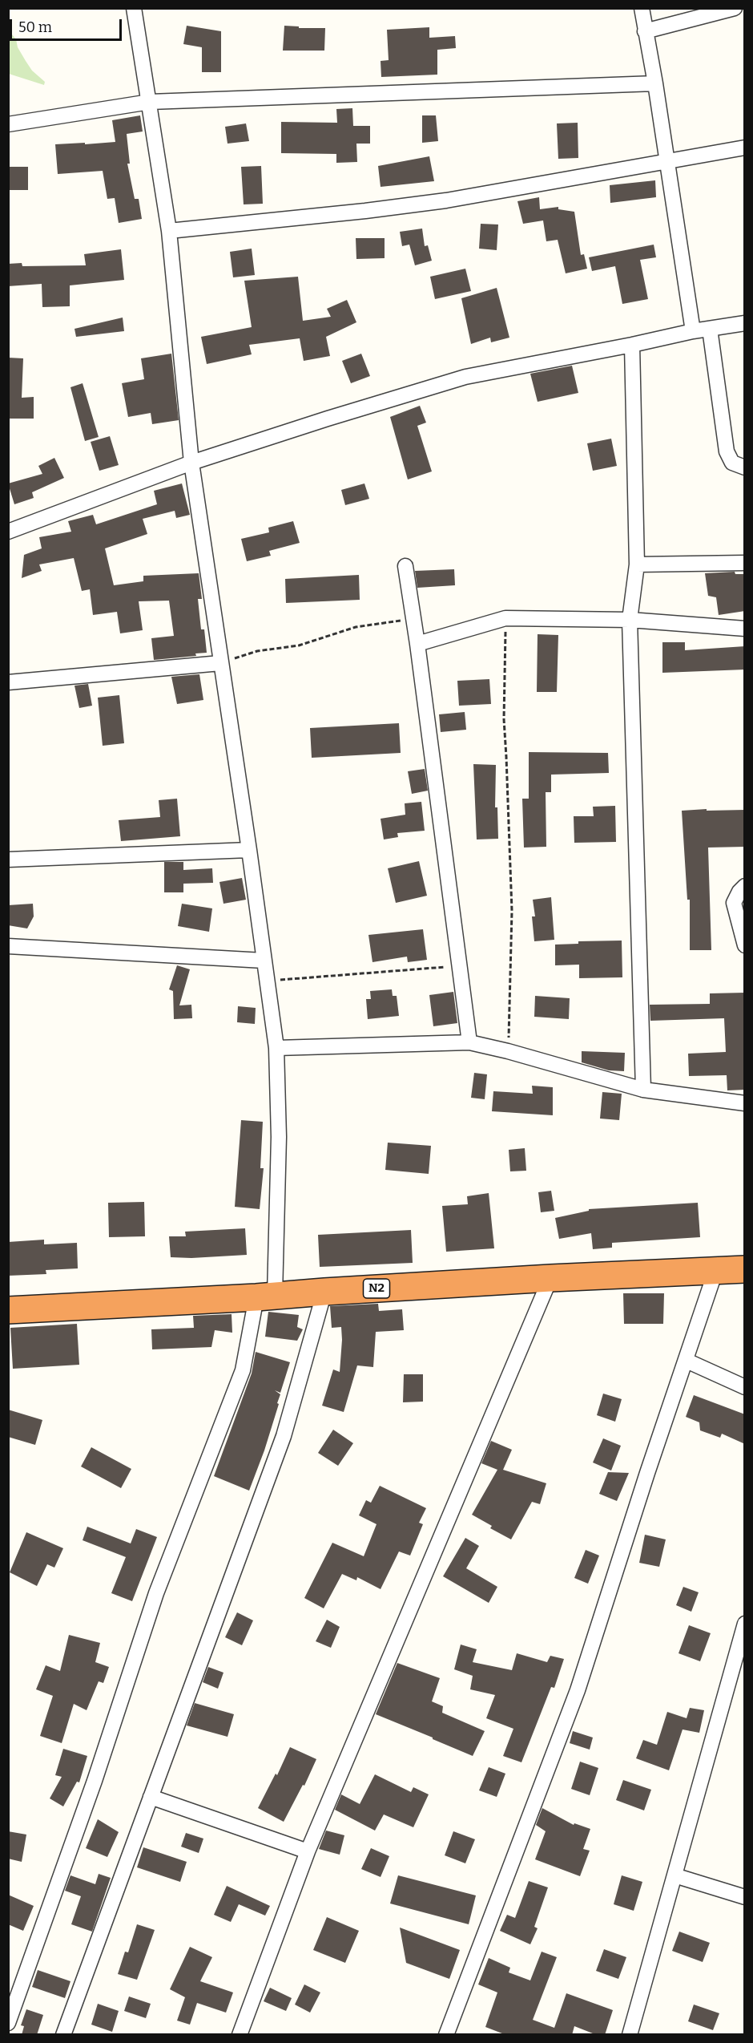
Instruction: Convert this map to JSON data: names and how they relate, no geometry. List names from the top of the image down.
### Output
{
  "streets": {
    "highway": ["N2"]
  },
  "scale_bar": "50 m"
}
